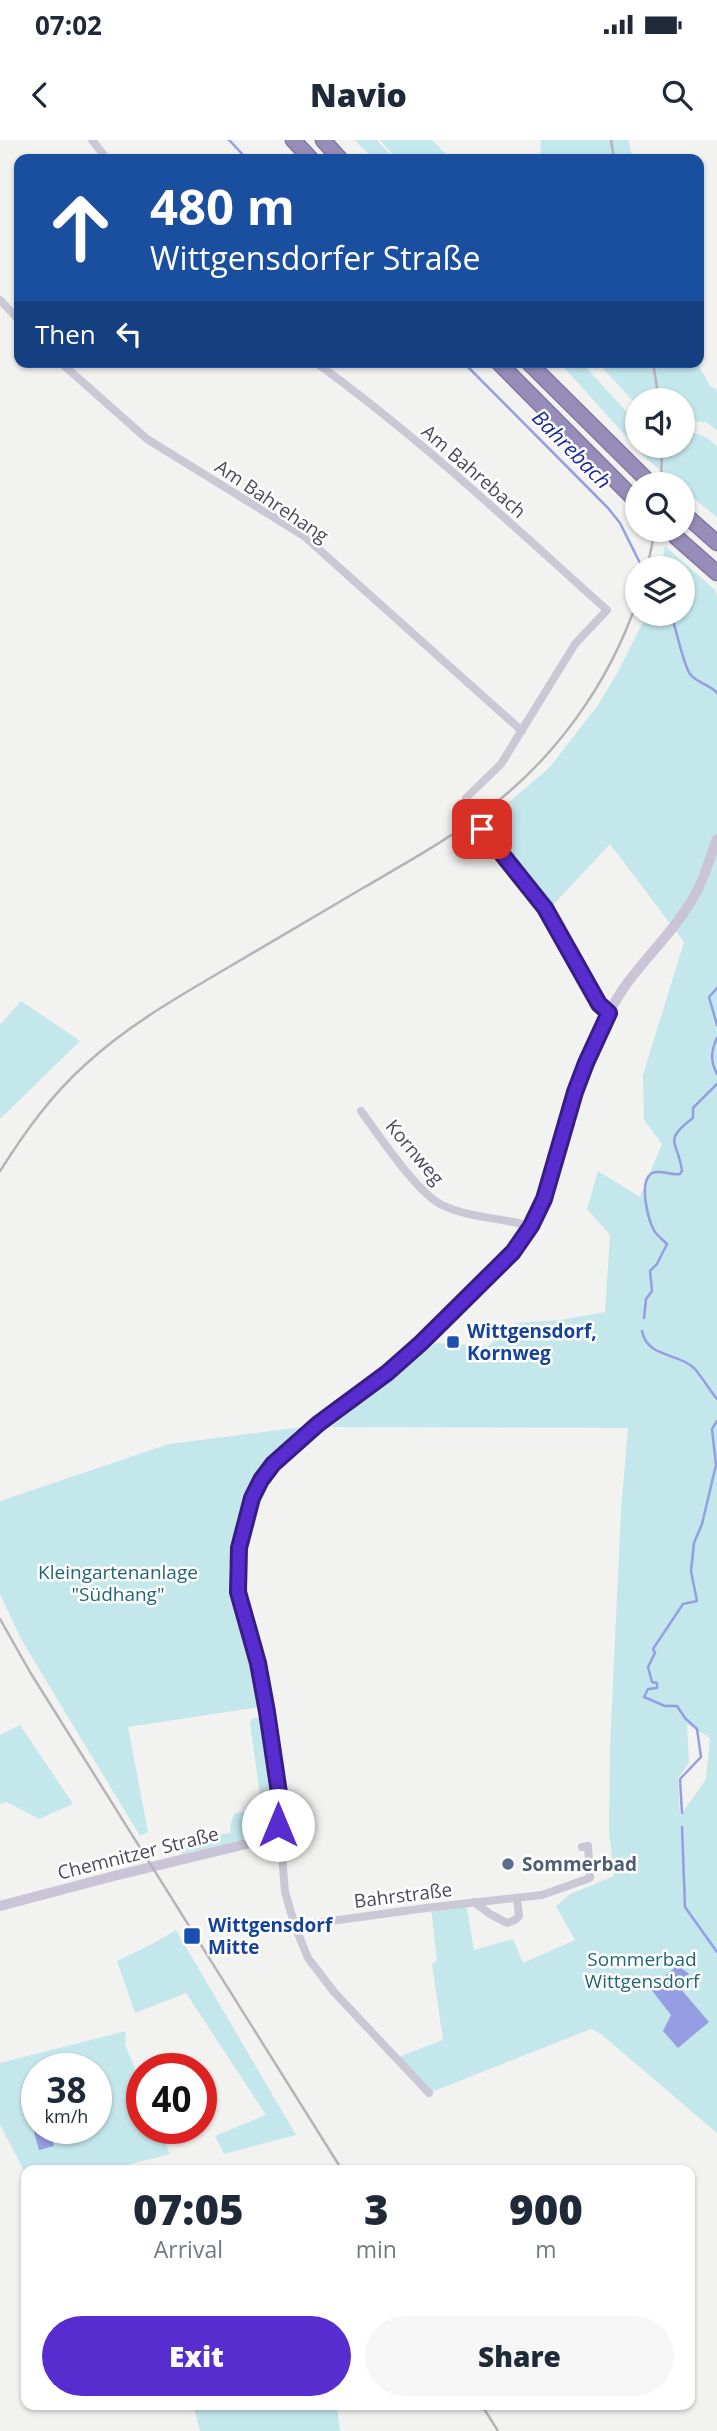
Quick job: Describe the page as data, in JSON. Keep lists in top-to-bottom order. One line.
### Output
{"streets":{"street":["Am Bahrebach","Am Bahrehang","Kornweg","Chemnitzer Straße","Bahrstraße"]},"crossings":[["Am Bahrebach","Am Bahrehang"]],"water":["Bahrebach"],"parks":["Kleingartenanlage \"Südhang\"","Sommerbad Wittgensdorf"],"places":{"transit":["Wittgensdorf, Kornweg","Wittgensdorf Mitte"],"other":["Sommerbad"]},"page":{"status":"07:02","header":"Navio","turn":["480 m","Wittgensdorfer Straße"],"then":"Then","speed":"38 km/h","limit":"40","eta":["07:05","Arrival","3","min","900","m"],"buttons":["Exit","Share"]}}
